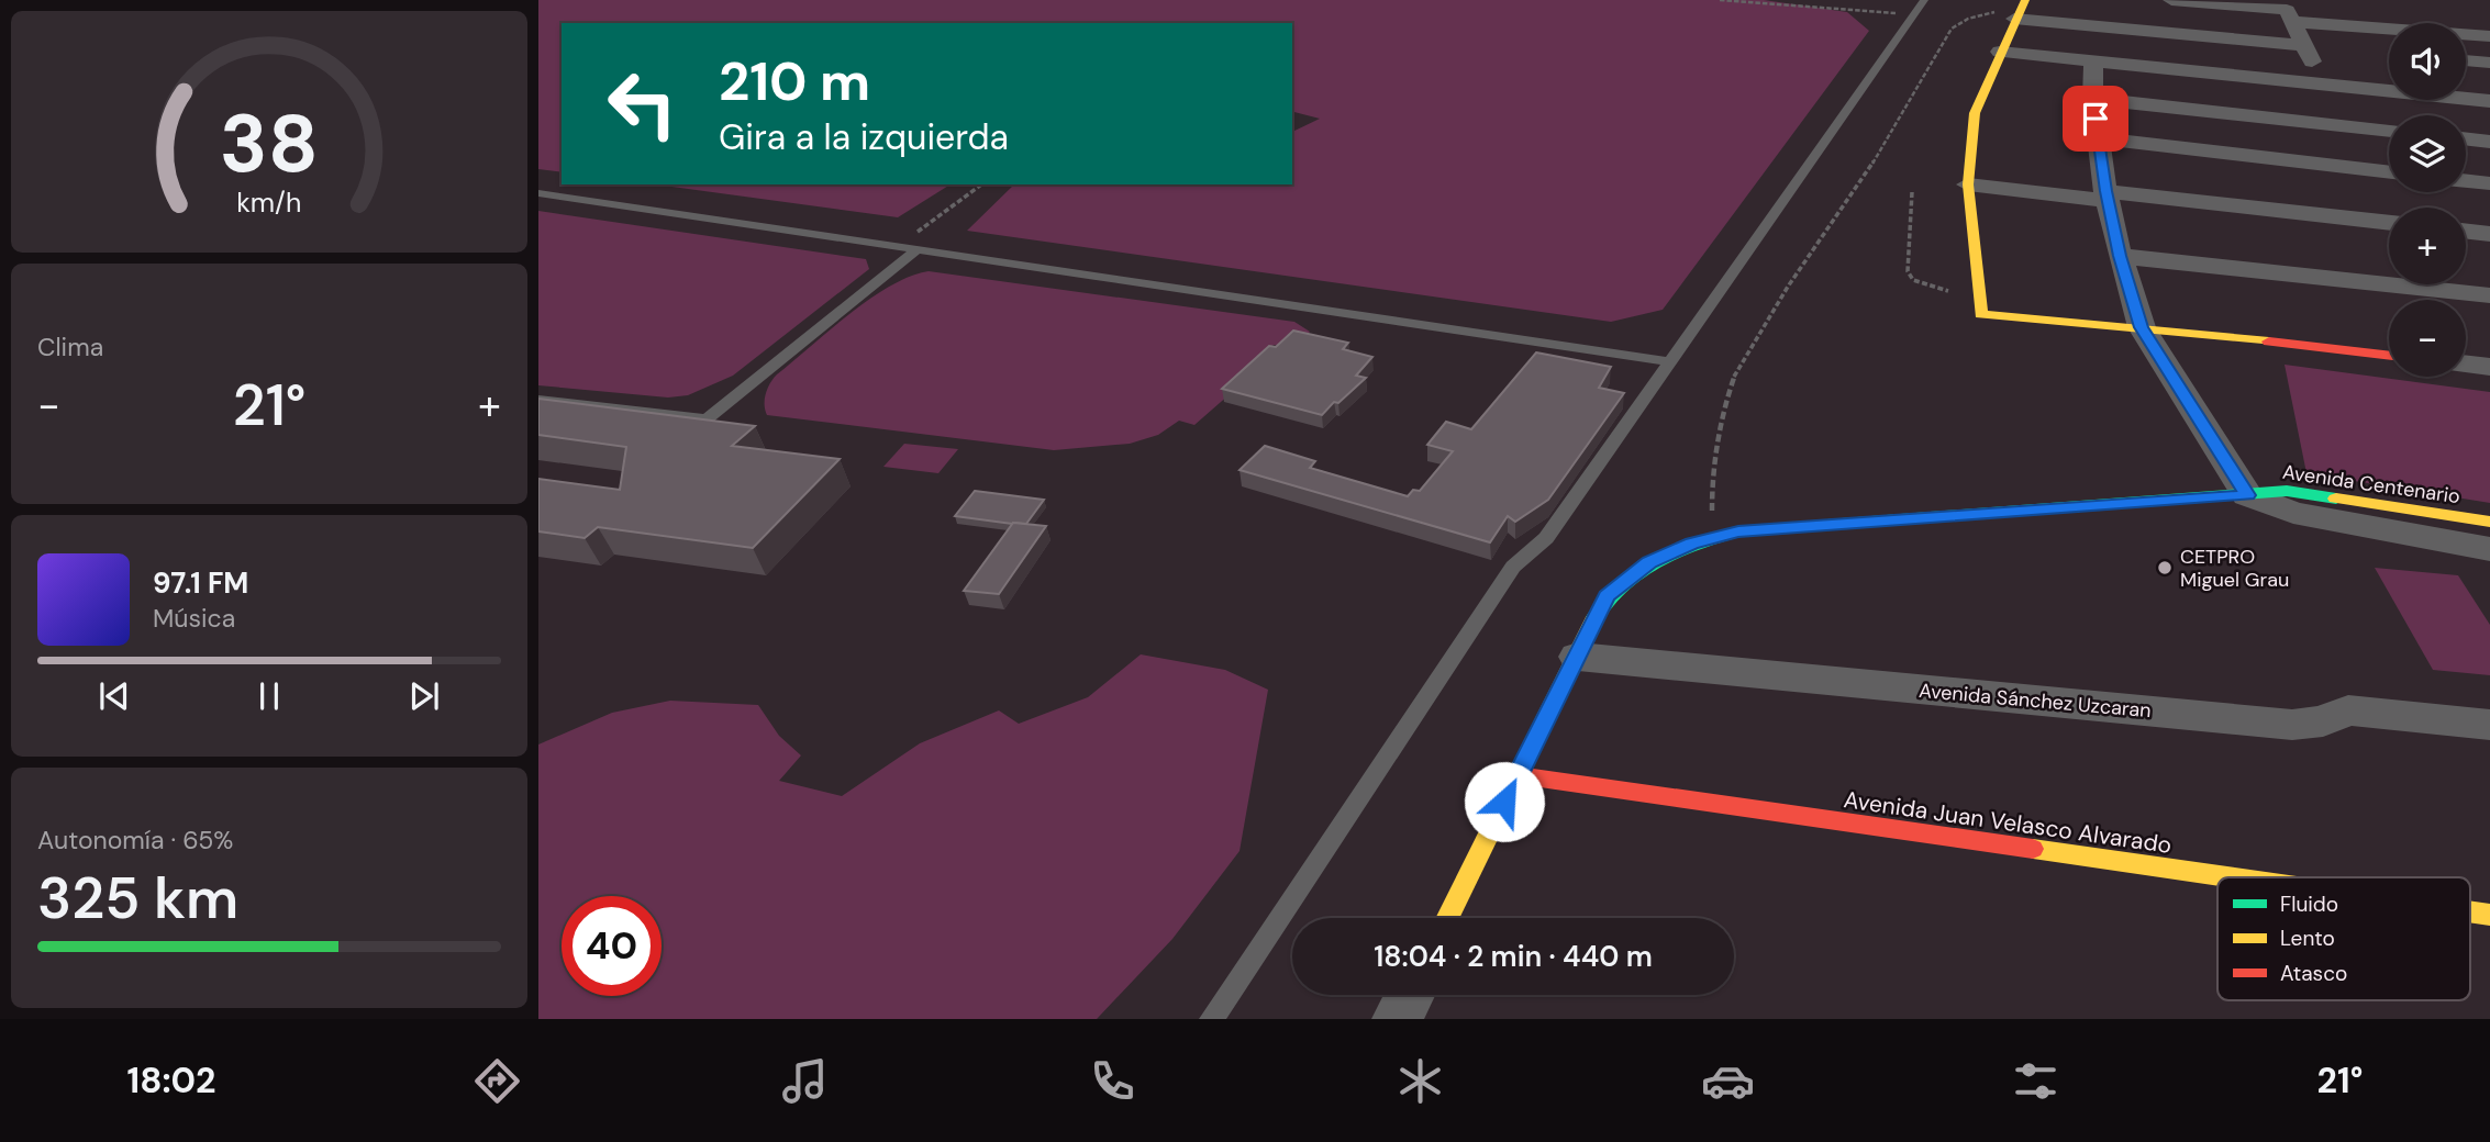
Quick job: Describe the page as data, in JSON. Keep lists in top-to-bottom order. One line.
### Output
{"streets":{"street":["Avenida Centenario","Avenida Sánchez Uzcaran","Avenida Juan Velasco Alvarado"]},"crossings":[["Avenida Centenario","Avenida Sánchez Uzcaran"],["Avenida Centenario","Avenida Juan Velasco Alvarado"]],"places":["CETPRO Miguel Grau"],"legend":["Fluido","Lento","Atasco"],"page":{"map_buttons":["+","−"],"turn":["210 m","Gira a la izquierda"],"tile":["Clima",["Autonomía · 65%","325 km"]],"heat":["−","21°","+"],"song":["97.1 FM","Música"],"limit":"40","trip":"18:04 · 2 min · 440 m","tabs":["18:02","21°"],"gauge":["38","km/h"]}}
